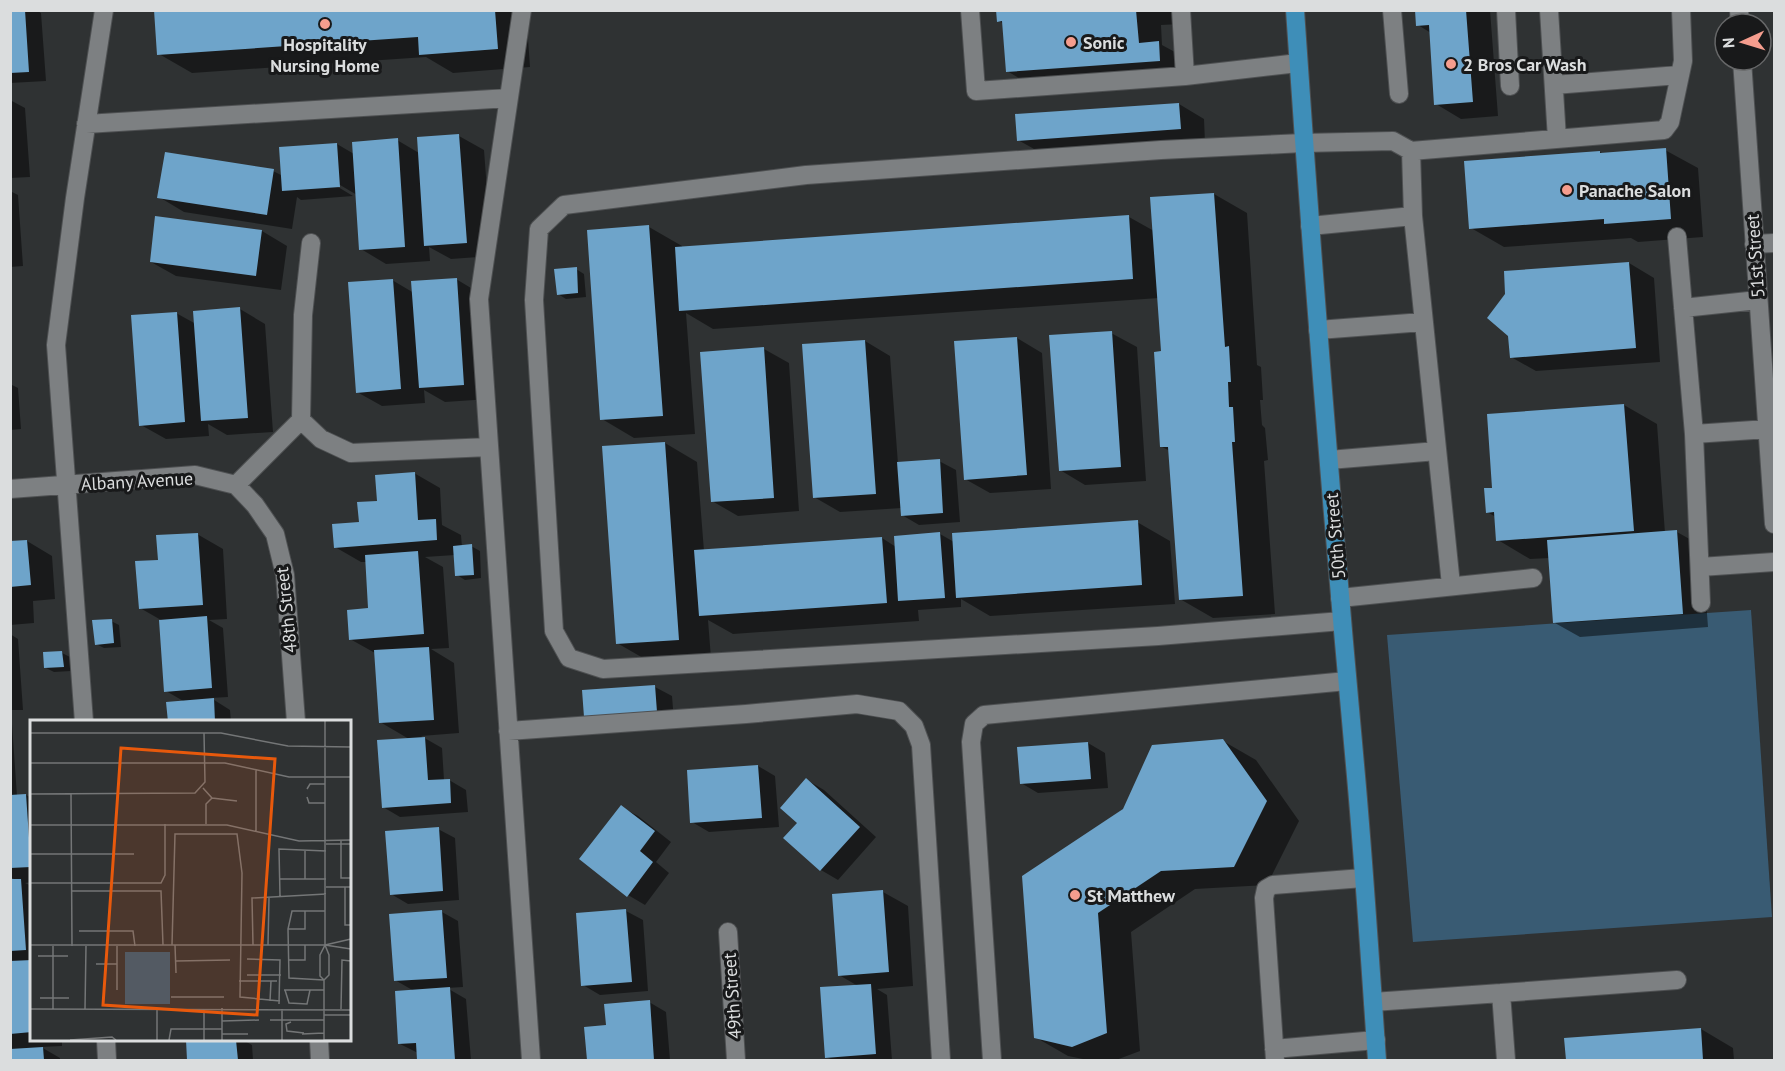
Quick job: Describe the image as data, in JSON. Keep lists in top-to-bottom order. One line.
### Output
{"streets":{"main road":["50th Street"],"street":["51st Street","Albany Avenue","48th Street","49th Street"]},"crossings":[["Albany Avenue","48th Street"]],"places":["Hospitality Nursing Home","Sonic","2 Bros Car Wash","Panache Salon","St Matthew"],"north":"left"}
